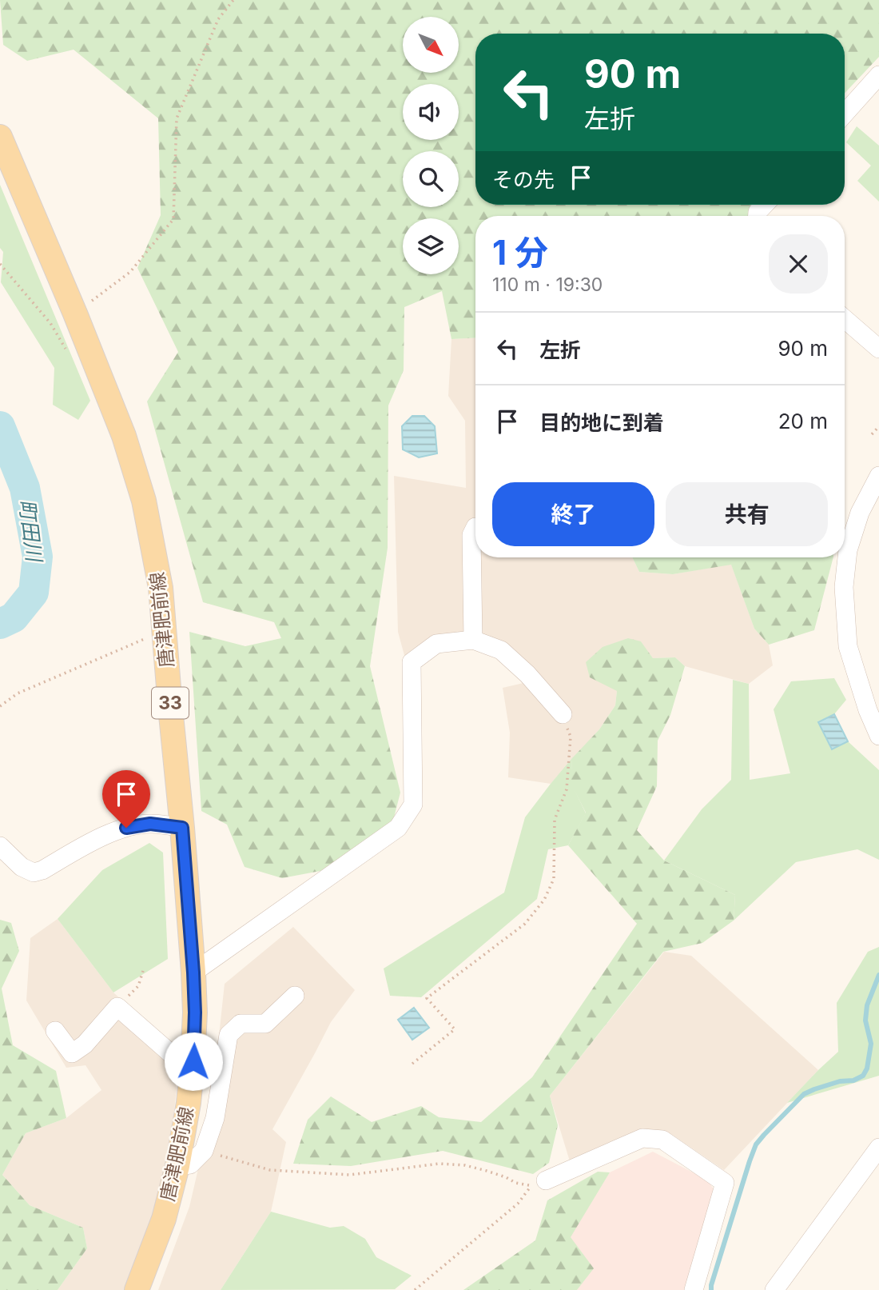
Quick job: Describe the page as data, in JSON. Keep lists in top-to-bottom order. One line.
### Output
{"streets":{"main road":["唐津肥前線","33"]},"water":["町田川"],"north":"bottom right","page":{"turn":["90 m","左折"],"then":"その先","heading":["1 分","110 m · 19:30"],"list":[{"name":"左折","value":"90 m"},{"name":"目的地に到着","value":"20 m"}],"buttons":["終了","共有"]}}
